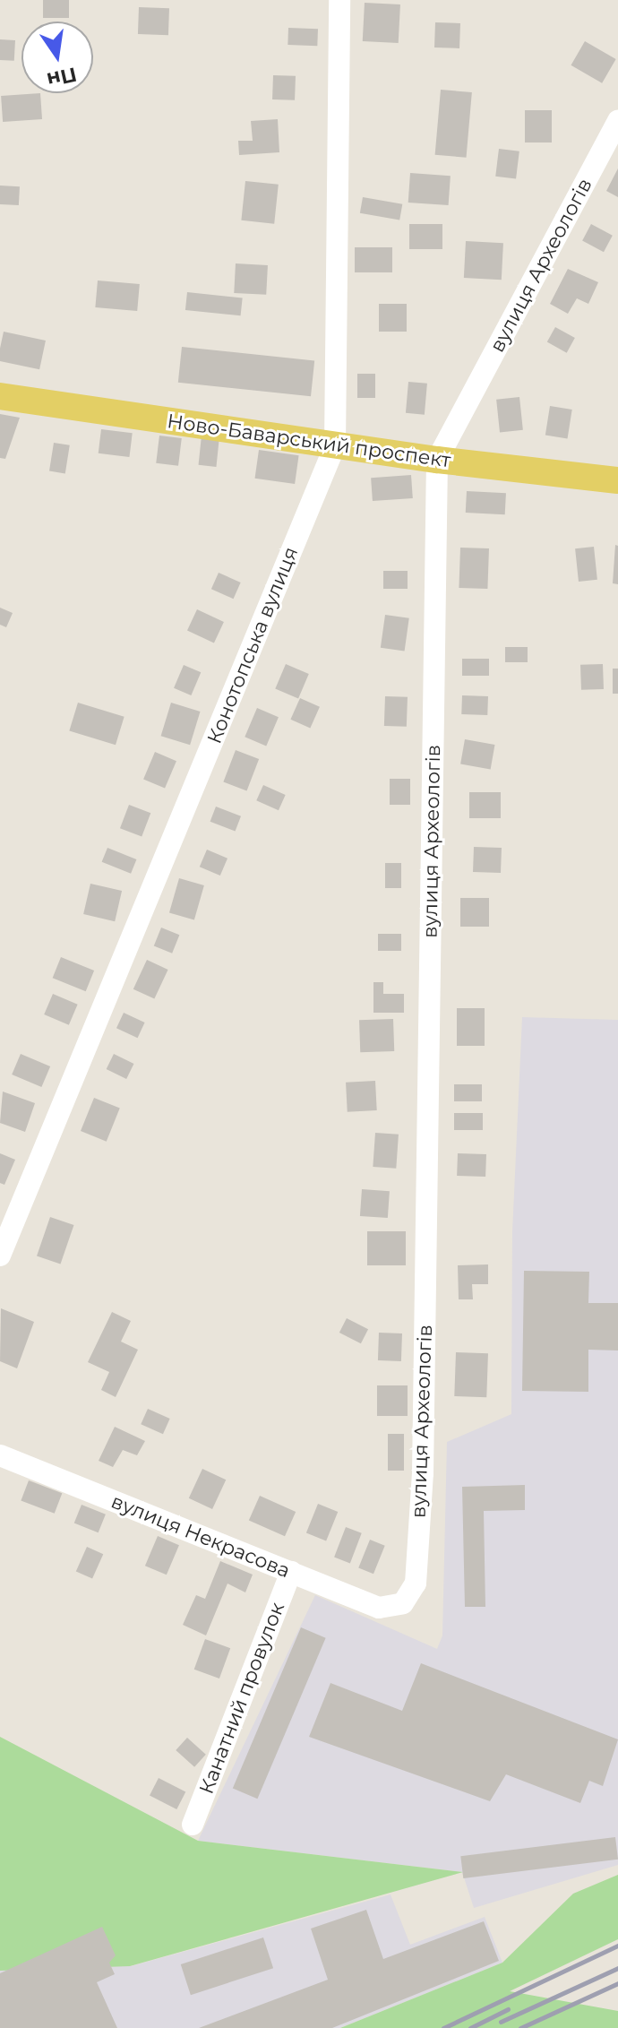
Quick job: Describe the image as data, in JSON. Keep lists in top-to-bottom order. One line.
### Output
{"streets":{"main road":["Ново-Баварський проспект"],"street":["вулиця Археологів","Конотопська вулиця","вулиця Некрасова","Канатний провулок"]},"crossings":[["вулиця Археологів","Ново-Баварський проспект"],["вулиця Археологів","вулиця Некрасова"],["Ново-Баварський проспект","Конотопська вулиця"],["вулиця Некрасова","Канатний провулок"]],"north":"bottom"}
